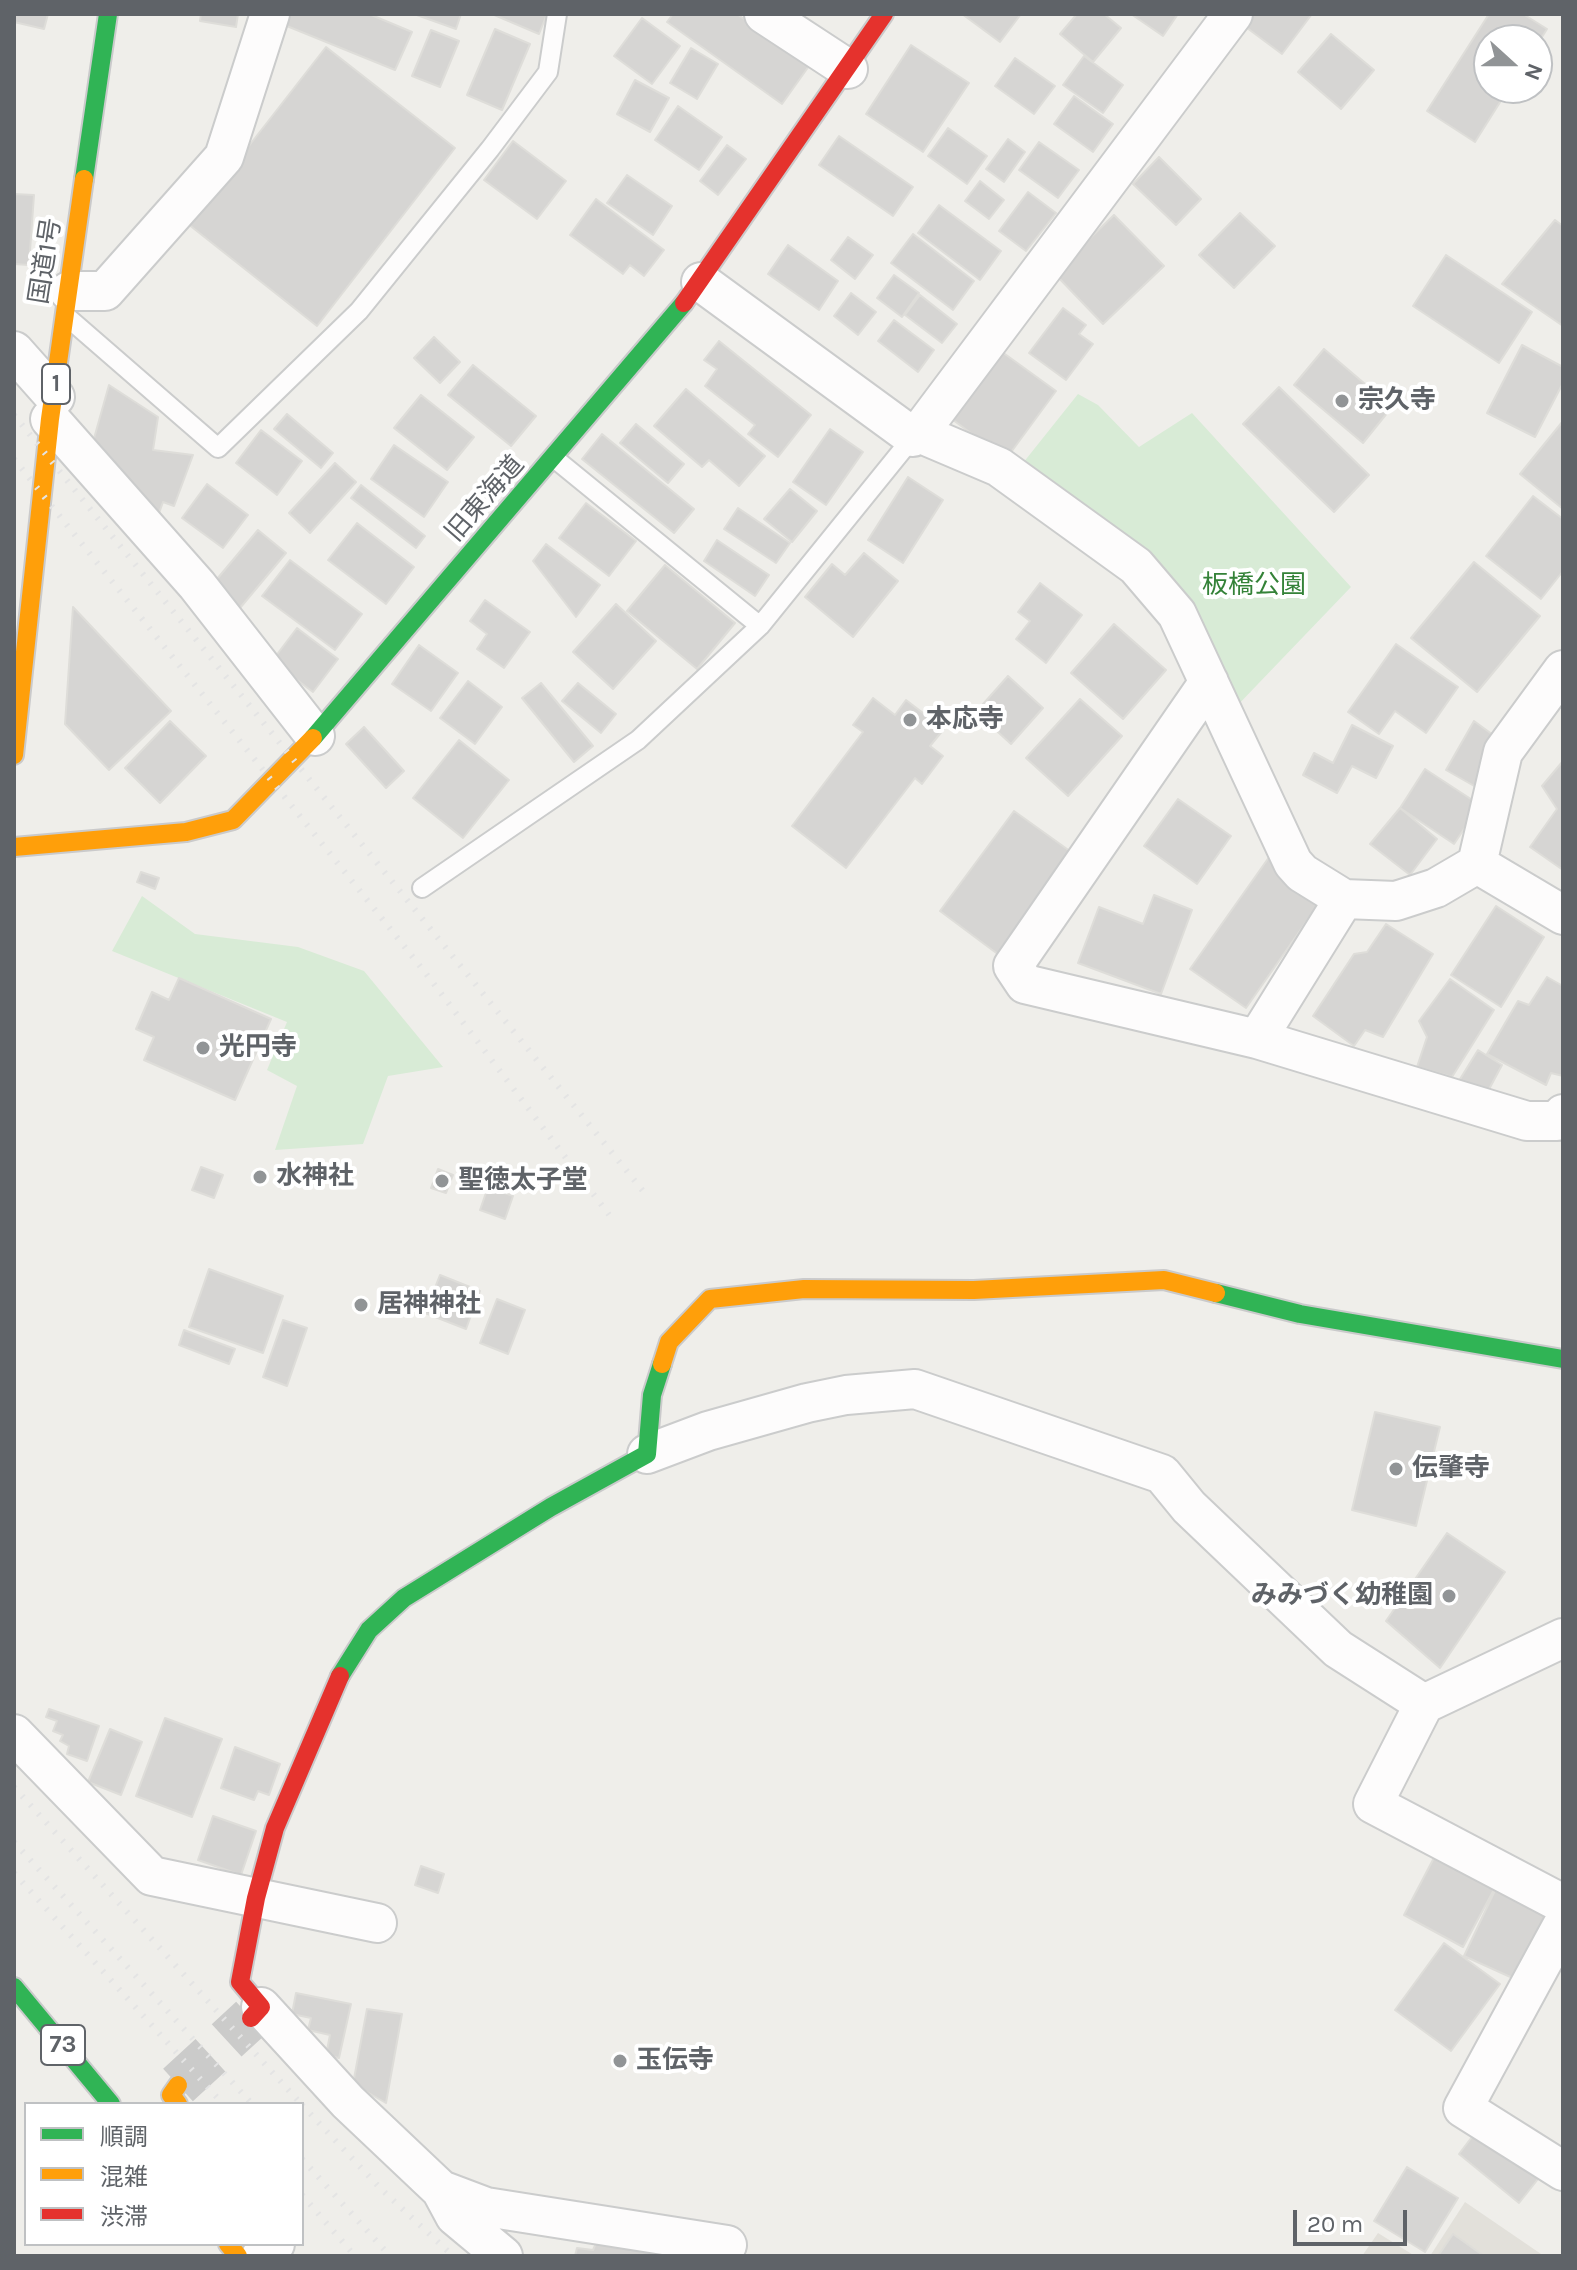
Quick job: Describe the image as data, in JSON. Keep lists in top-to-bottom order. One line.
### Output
{"streets":{"main road":["国道1号","1","旧東海道","73"]},"parks":["板橋公園"],"places":["宗久寺","本応寺","光円寺","水神社","聖徳太子堂","居神神社","伝肇寺","みみづく幼稚園","玉伝寺"],"legend":["順調","混雑","渋滞"],"scale_bar":"20 m","north":"right"}
